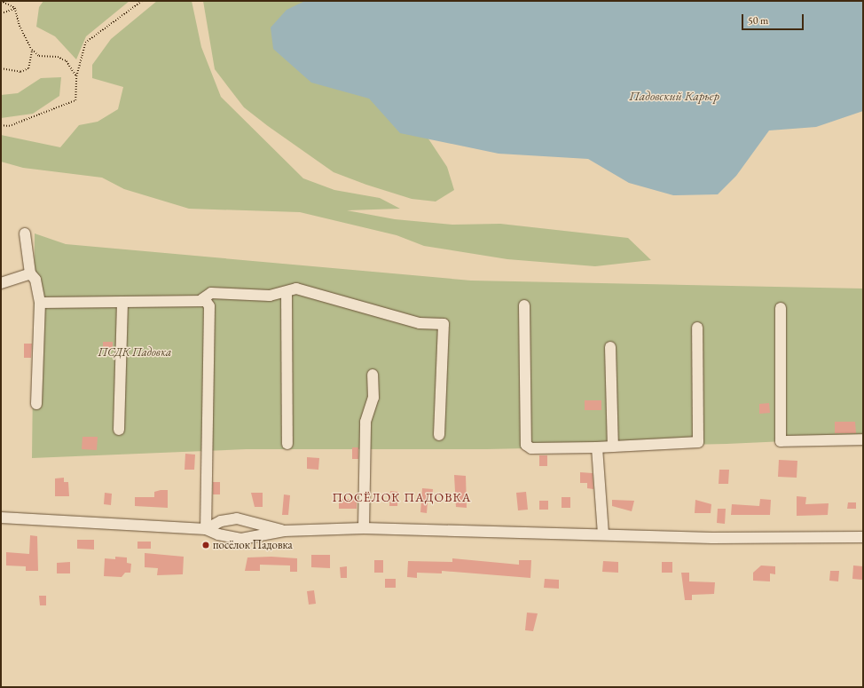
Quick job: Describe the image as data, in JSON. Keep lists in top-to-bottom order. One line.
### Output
{"districts":["ПОСЁЛОК ПАДОВКА"],"water":["Падовский Карьер"],"parks":["ПСДК Падовка"],"places":["посёлок Падовка"],"scale_bar":"50 m"}
